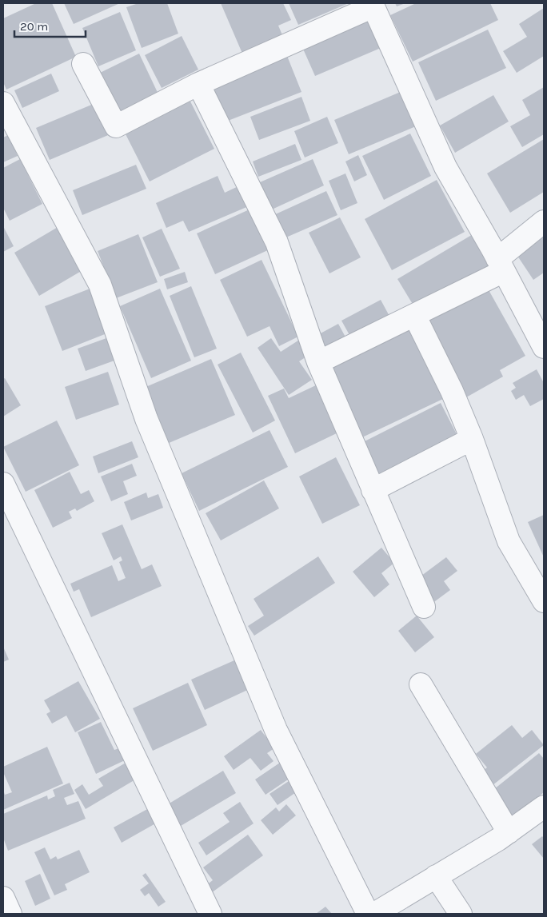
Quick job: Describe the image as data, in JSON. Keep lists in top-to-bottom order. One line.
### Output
{"scale_bar":"20 m"}
